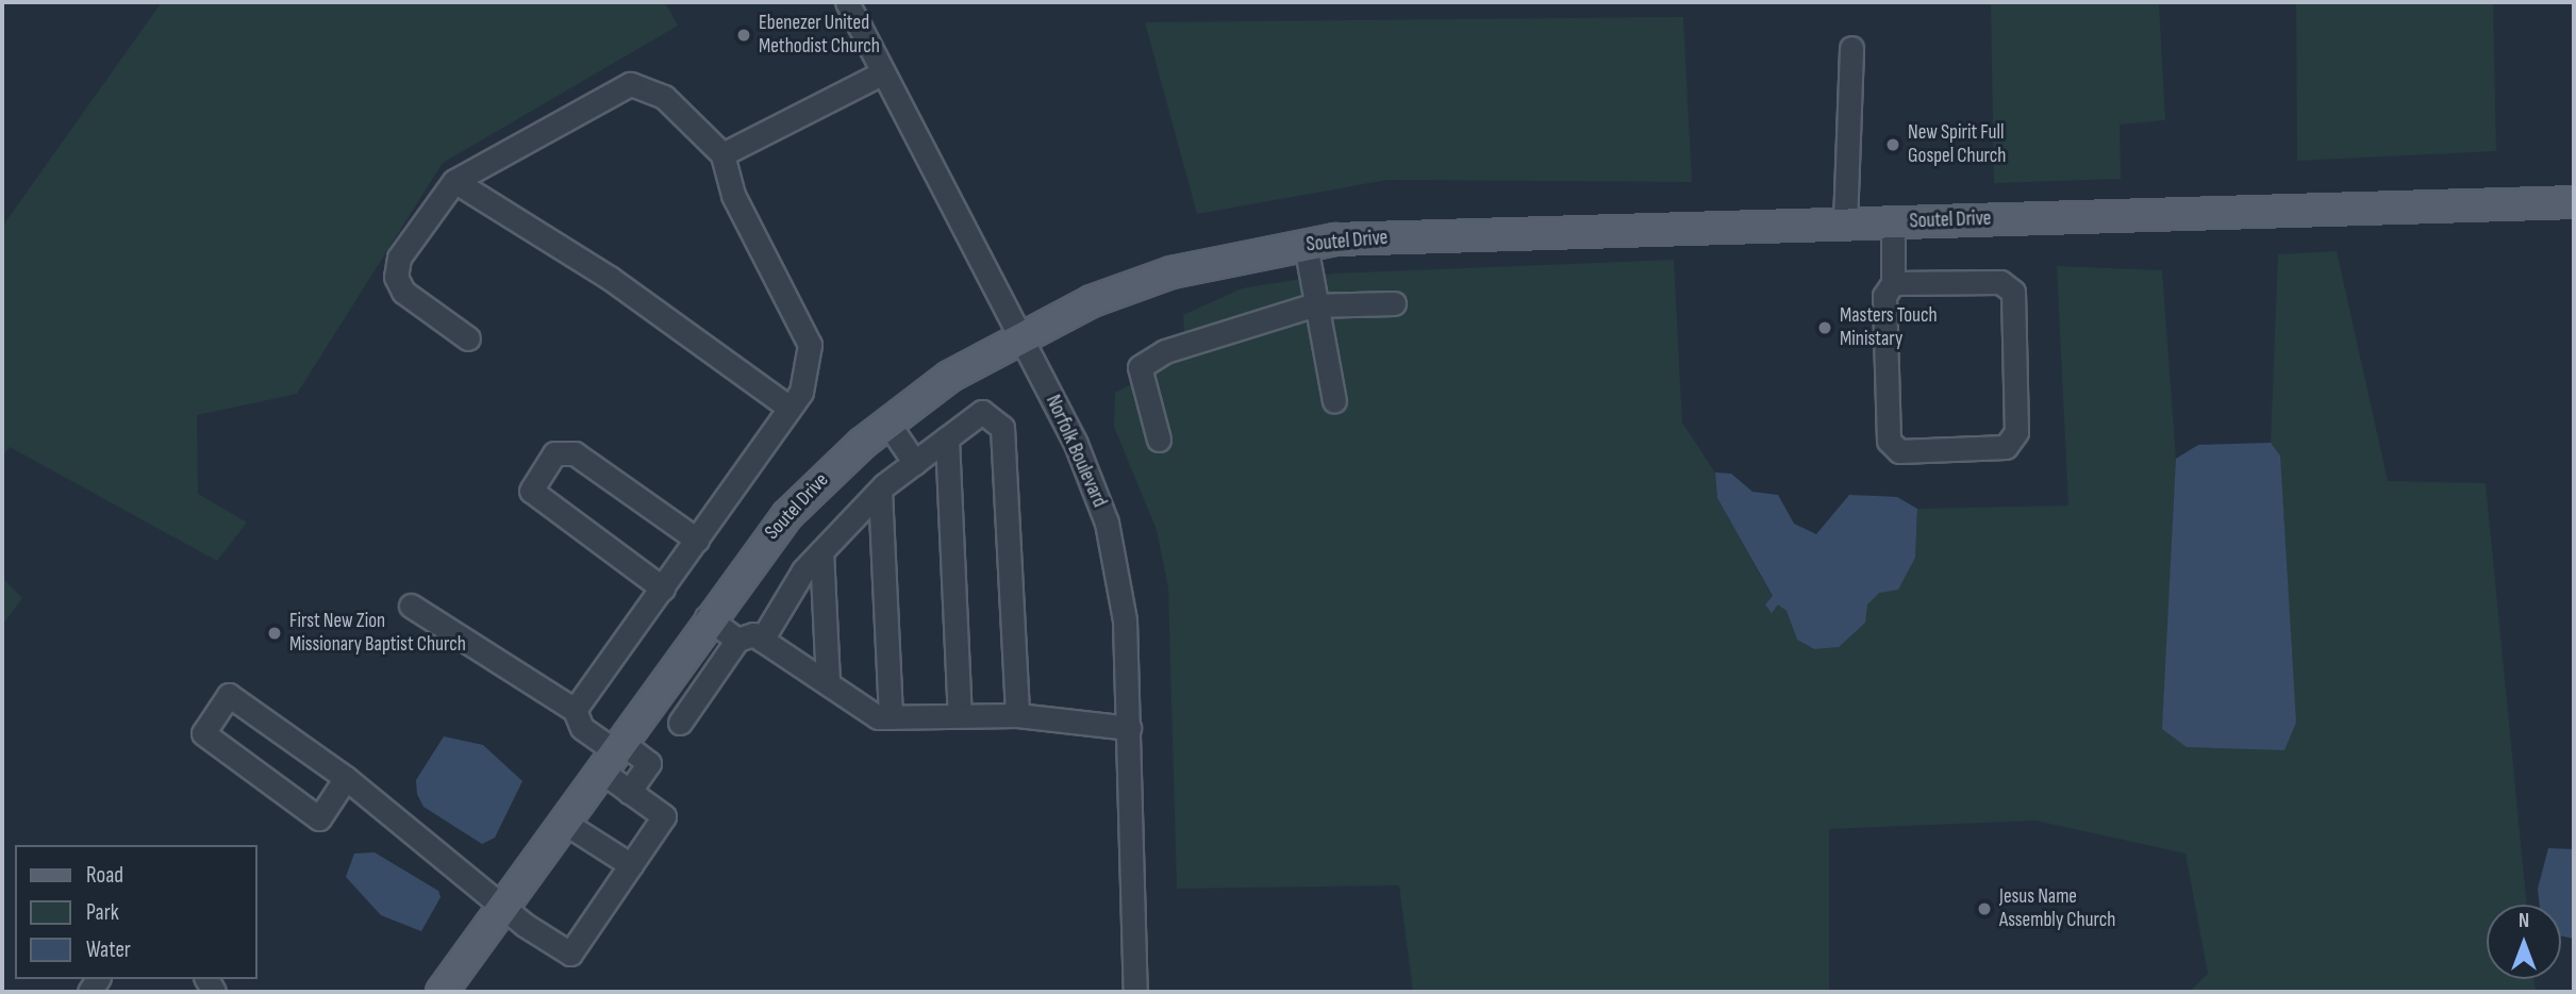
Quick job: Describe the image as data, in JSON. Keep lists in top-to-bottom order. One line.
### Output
{"streets":{"main road":["Soutel Drive"],"street":["Norfolk Boulevard"]},"crossings":[["Soutel Drive","Norfolk Boulevard"]],"places":["Ebenezer United Methodist Church","New Spirit Full Gospel Church","Masters Touch Ministary","First New Zion Missionary Baptist Church","Jesus Name Assembly Church"],"legend":["Road","Park","Water"],"north":"top"}
